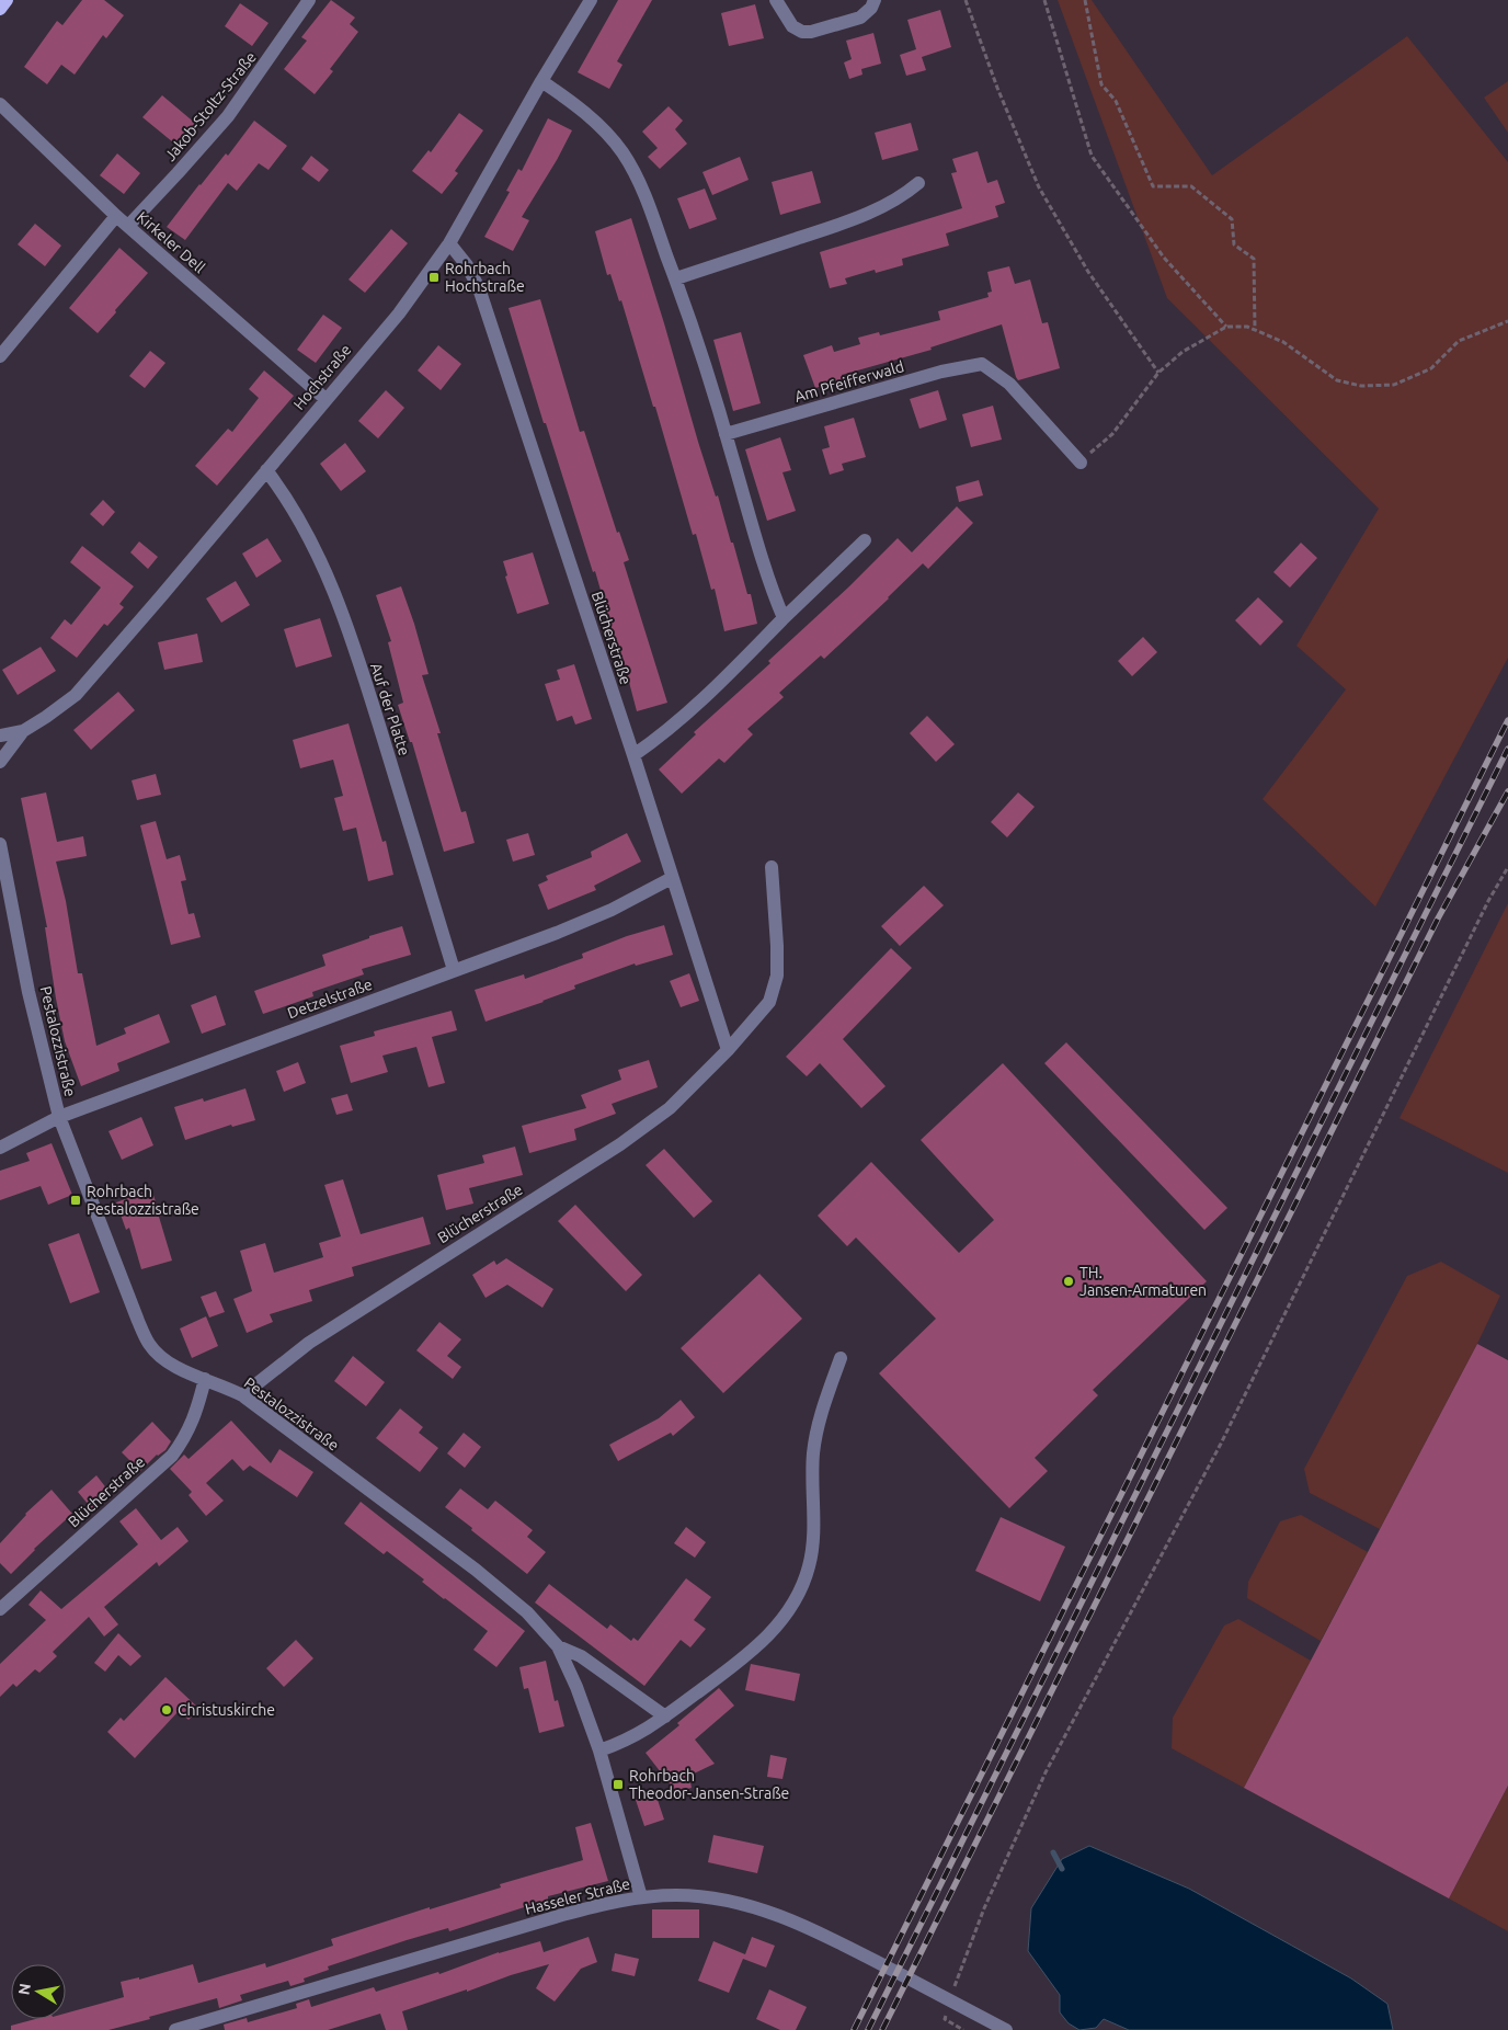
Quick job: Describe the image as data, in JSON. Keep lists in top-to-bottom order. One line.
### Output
{"streets":{"street":["Jakob-Stoltz-Straße","Kirkeler Dell","Hochstraße","Am Pfeifferwald","Blücherstraße","Auf der Platte","Detzelstraße","Pestalozzistraße","Hasseler Straße"]},"crossings":[["Jakob-Stoltz-Straße","Kirkeler Dell"],["Kirkeler Dell","Hochstraße"],["Hochstraße","Blücherstraße"],["Hochstraße","Auf der Platte"],["Blücherstraße","Detzelstraße"],["Blücherstraße","Pestalozzistraße"],["Auf der Platte","Detzelstraße"],["Detzelstraße","Pestalozzistraße"],["Pestalozzistraße","Hasseler Straße"]],"places":{"transit":["Rohrbach Hochstraße","Rohrbach Pestalozzistraße","Rohrbach Theodor-Jansen-Straße"],"other":["TH. Jansen-Armaturen","Christuskirche"]},"north":"left"}
